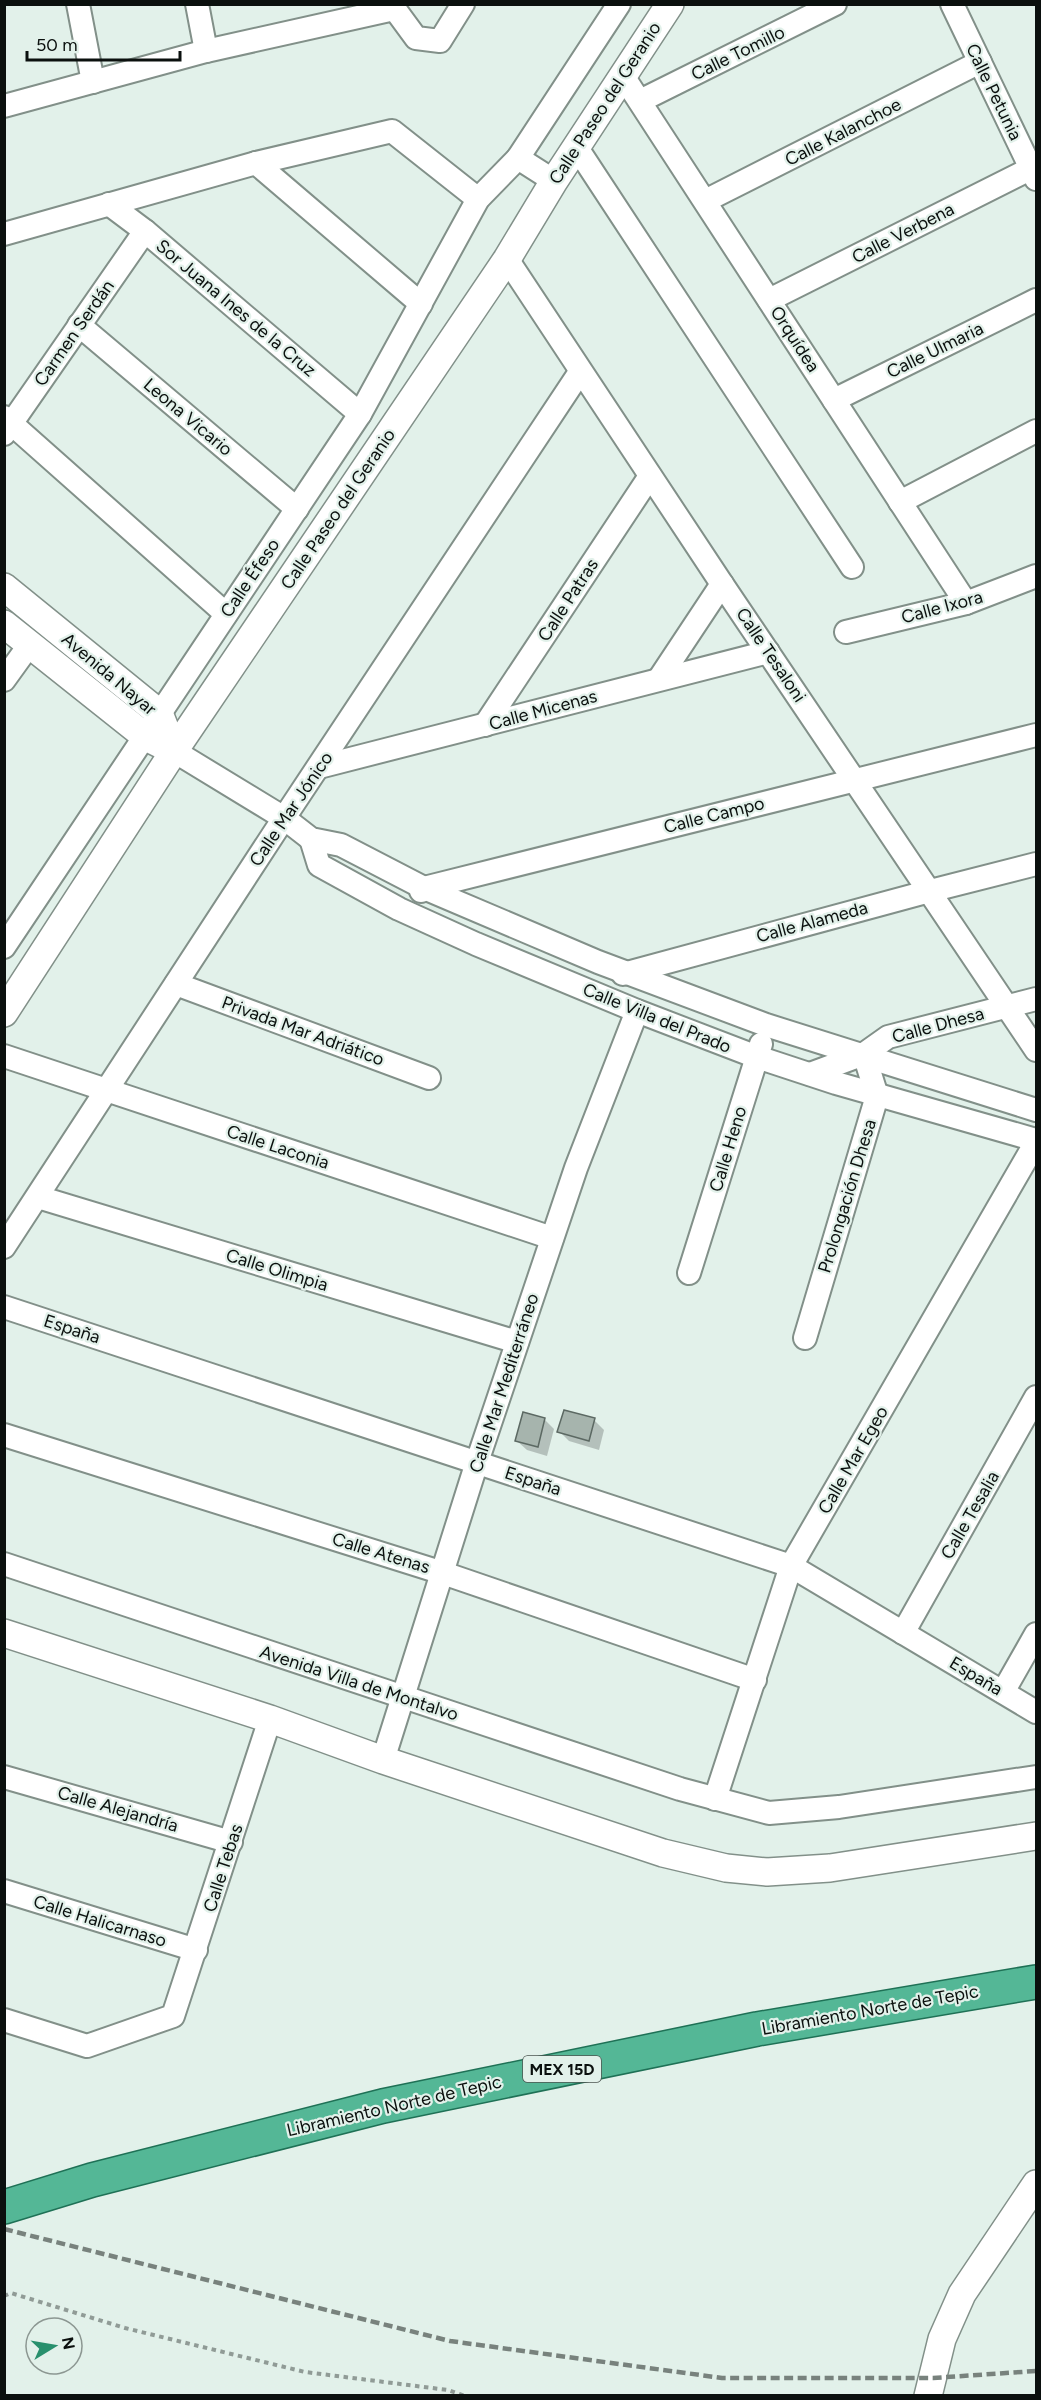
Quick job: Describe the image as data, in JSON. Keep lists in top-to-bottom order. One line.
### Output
{"streets":{"highway":["Libramiento Norte de Tepic","MEX 15D"],"street":["Calle Tomillo","Calle Petunia","Calle Paseo del Geranio","Calle Kalanchoe","Calle Verbena","Sor Juana Ines de la Cruz","Carmen Serdán","Orquídea","Calle Ulmaria","Leona Vicario","Calle Éfeso","Calle Patras","Calle Ixora","Calle Tesaloni","Avenida Nayar","Calle Micenas","Calle Mar Jónico","Calle Campo","Calle Alameda","Calle Villa del Prado","Calle Dhesa","Privada Mar Adriático","Calle Laconia","Calle Heno","Prolongación Dhesa","Calle Olimpia","España","Calle Mar Mediterráneo","Calle Mar Egeo","Calle Tesalia","Calle Atenas","Avenida Villa de Montalvo","Calle Alejandría","Calle Tebas","Calle Halicarnaso"]},"crossings":[["Calle Tomillo","Orquídea"],["Calle Petunia","Calle Kalanchoe"],["Calle Petunia","Calle Verbena"],["Calle Paseo del Geranio","Orquídea"],["Calle Paseo del Geranio","Calle Tesaloni"],["Calle Paseo del Geranio","Avenida Nayar"],["Calle Paseo del Geranio","Calle Villa del Prado"],["Calle Kalanchoe","Orquídea"],["Calle Verbena","Orquídea"],["Sor Juana Ines de la Cruz","Carmen Serdán"],["Sor Juana Ines de la Cruz","Calle Éfeso"],["Carmen Serdán","Leona Vicario"],["Orquídea","Calle Ulmaria"],["Orquídea","Calle Ixora"],["Leona Vicario","Calle Éfeso"],["Calle Éfeso","Avenida Nayar"],["Calle Patras","Calle Tesaloni"],["Calle Patras","Calle Micenas"],["Calle Tesaloni","Calle Micenas"],["Calle Tesaloni","Calle Mar Jónico"],["Calle Tesaloni","Calle Campo"],["Calle Tesaloni","Calle Alameda"],["Calle Tesaloni","Calle Dhesa"],["Avenida Nayar","Calle Villa del Prado"],["Calle Micenas","Calle Mar Jónico"],["Calle Mar Jónico","Calle Villa del Prado"],["Calle Mar Jónico","Privada Mar Adriático"],["Calle Mar Jónico","Calle Laconia"],["Calle Mar Jónico","Calle Olimpia"],["Calle Campo","Calle Villa del Prado"],["Calle Alameda","Calle Villa del Prado"],["Calle Villa del Prado","Calle Dhesa"],["Calle Villa del Prado","Calle Heno"],["Calle Villa del Prado","Prolongación Dhesa"],["Calle Villa del Prado","Calle Mar Mediterráneo"],["Calle Villa del Prado","Calle Mar Egeo"],["Calle Dhesa","Prolongación Dhesa"],["Calle Laconia","Calle Mar Mediterráneo"],["Calle Olimpia","Calle Mar Mediterráneo"],["España","Calle Mar Mediterráneo"],["España","Calle Mar Egeo"],["España","Calle Tesalia"],["Calle Mar Mediterráneo","Calle Atenas"],["Calle Mar Mediterráneo","Avenida Villa de Montalvo"],["Calle Mar Egeo","Calle Atenas"],["Calle Mar Egeo","Avenida Villa de Montalvo"],["Calle Alejandría","Calle Tebas"],["Calle Tebas","Calle Halicarnaso"]],"scale_bar":"50 m","north":"right"}
